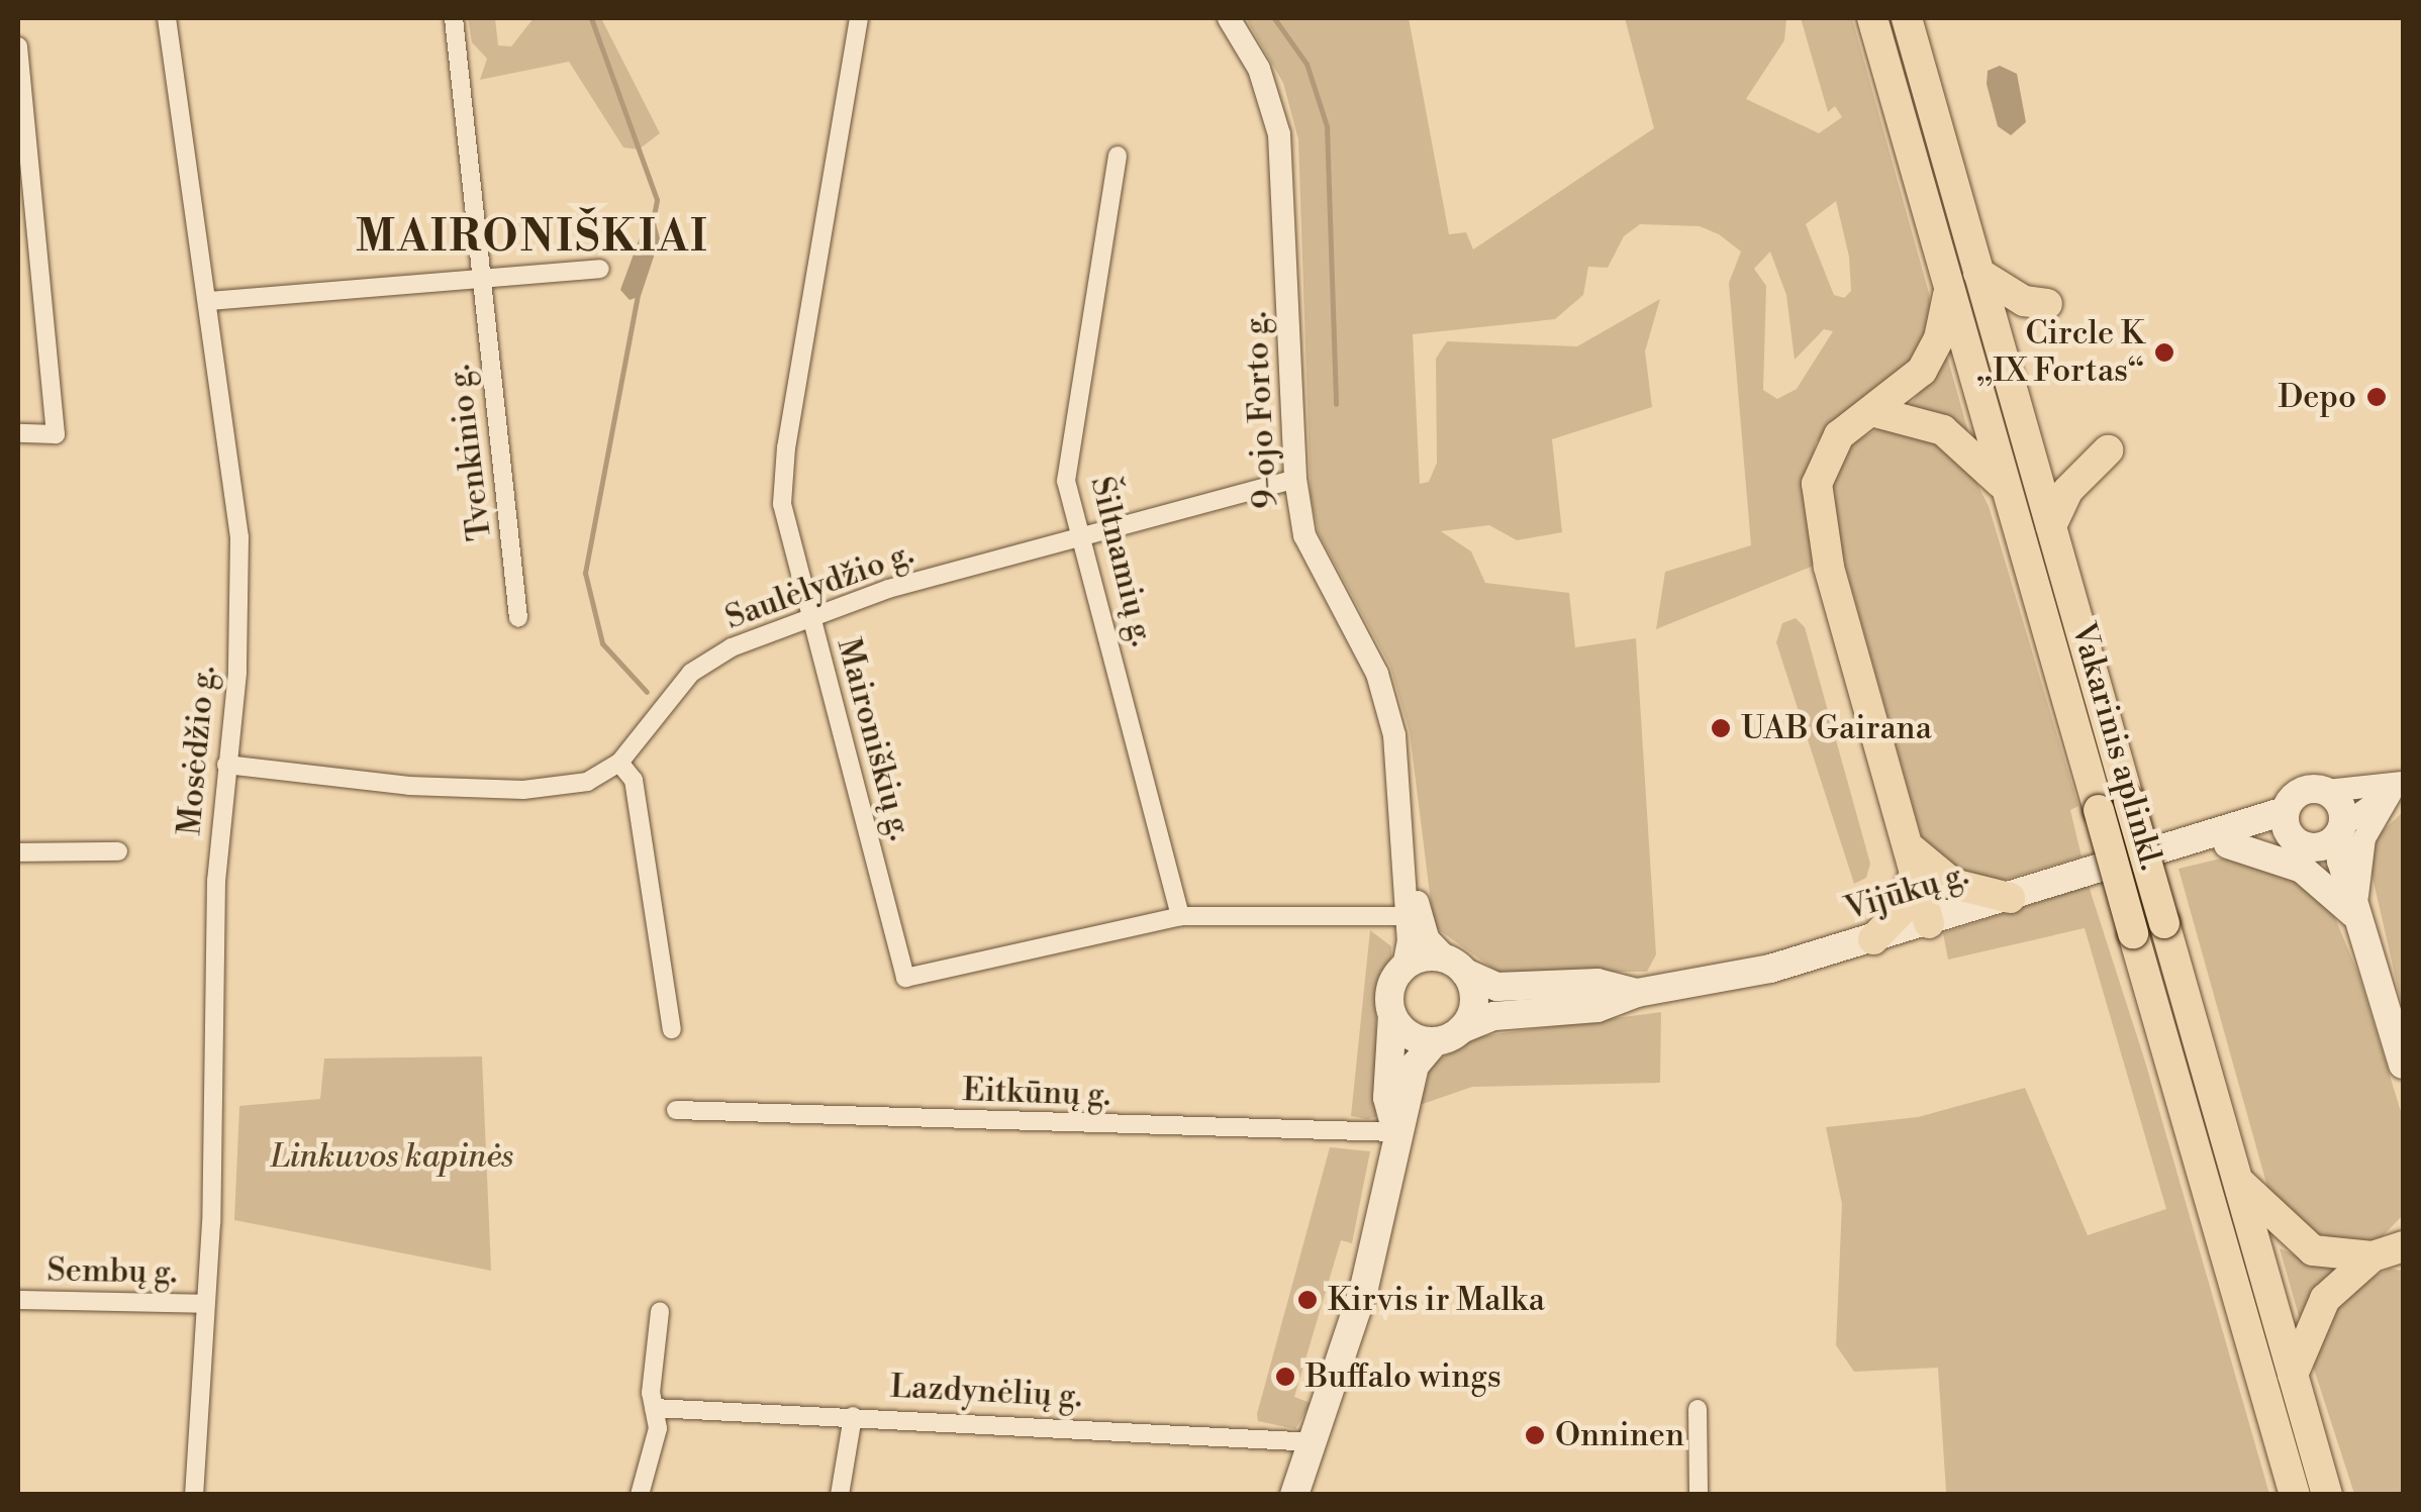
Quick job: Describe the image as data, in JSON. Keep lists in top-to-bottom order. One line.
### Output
{"streets":{"highway":["Vakarinis aplinkl."],"main road":["Vijūkų g."],"street":["9-ojo Forto g.","Tvenkinio g.","Šiltnamių g.","Saulėlydžio g.","Maironiškių g.","Mosėdžio g.","Eitkūnų g.","Sembų g.","Lazdynėlių g."]},"crossings":[["9-ojo Forto g.","Saulėlydžio g."],["9-ojo Forto g.","Maironiškių g."],["9-ojo Forto g.","Vijūkų g."],["Šiltnamių g.","Saulėlydžio g."],["Šiltnamių g.","Maironiškių g."],["Saulėlydžio g.","Maironiškių g."],["Saulėlydžio g.","Mosėdžio g."],["Mosėdžio g.","Sembų g."]],"districts":["MAIRONIŠKIAI"],"parks":["Linkuvos kapinės"],"places":["Circle K „IX Fortas“","Depo","UAB Gairana","Kirvis ir Malka","Buffalo wings","Onninen"]}
